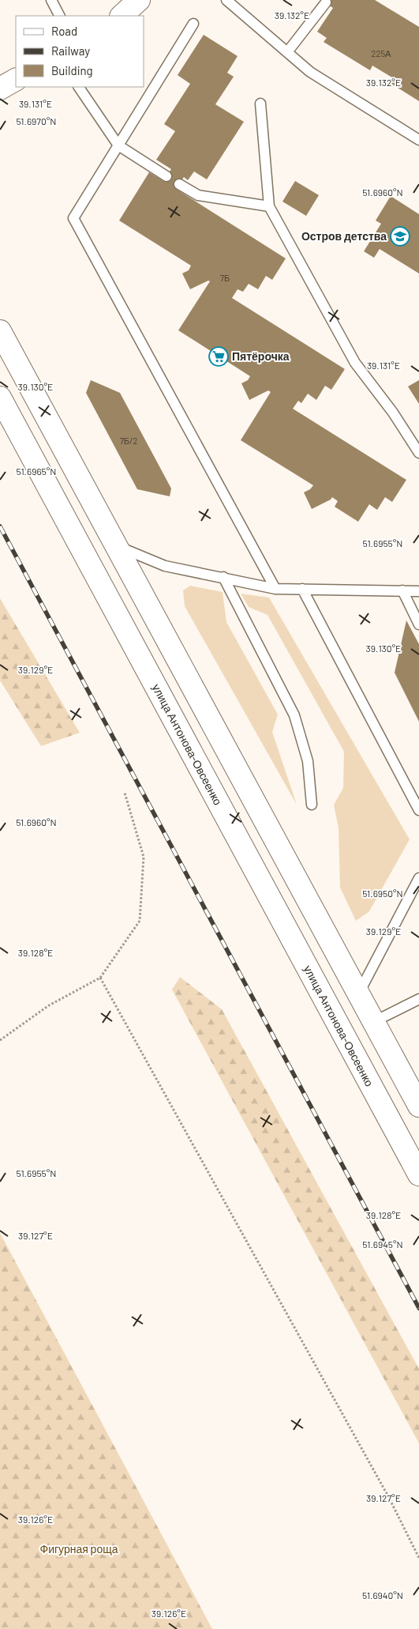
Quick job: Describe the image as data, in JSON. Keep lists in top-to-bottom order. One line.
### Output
{"streets":{"main road":["улица Антонова-Овсеенко"]},"parks":["Фигурная роща"],"places":{"school or university":["Остров детства"],"supermarket":["Пятёрочка"]},"house_numbers":["225А","7Б","7Б/2"],"legend":["Road","Railway","Building"],"coordinates":["39.132°E","39.131°E","51.6970°N","51.6960°N","39.130°E","51.6965°N","51.6955°N","39.129°E","51.6950°N","39.128°E","39.127°E","51.6945°N","39.126°E","51.6940°N"]}
